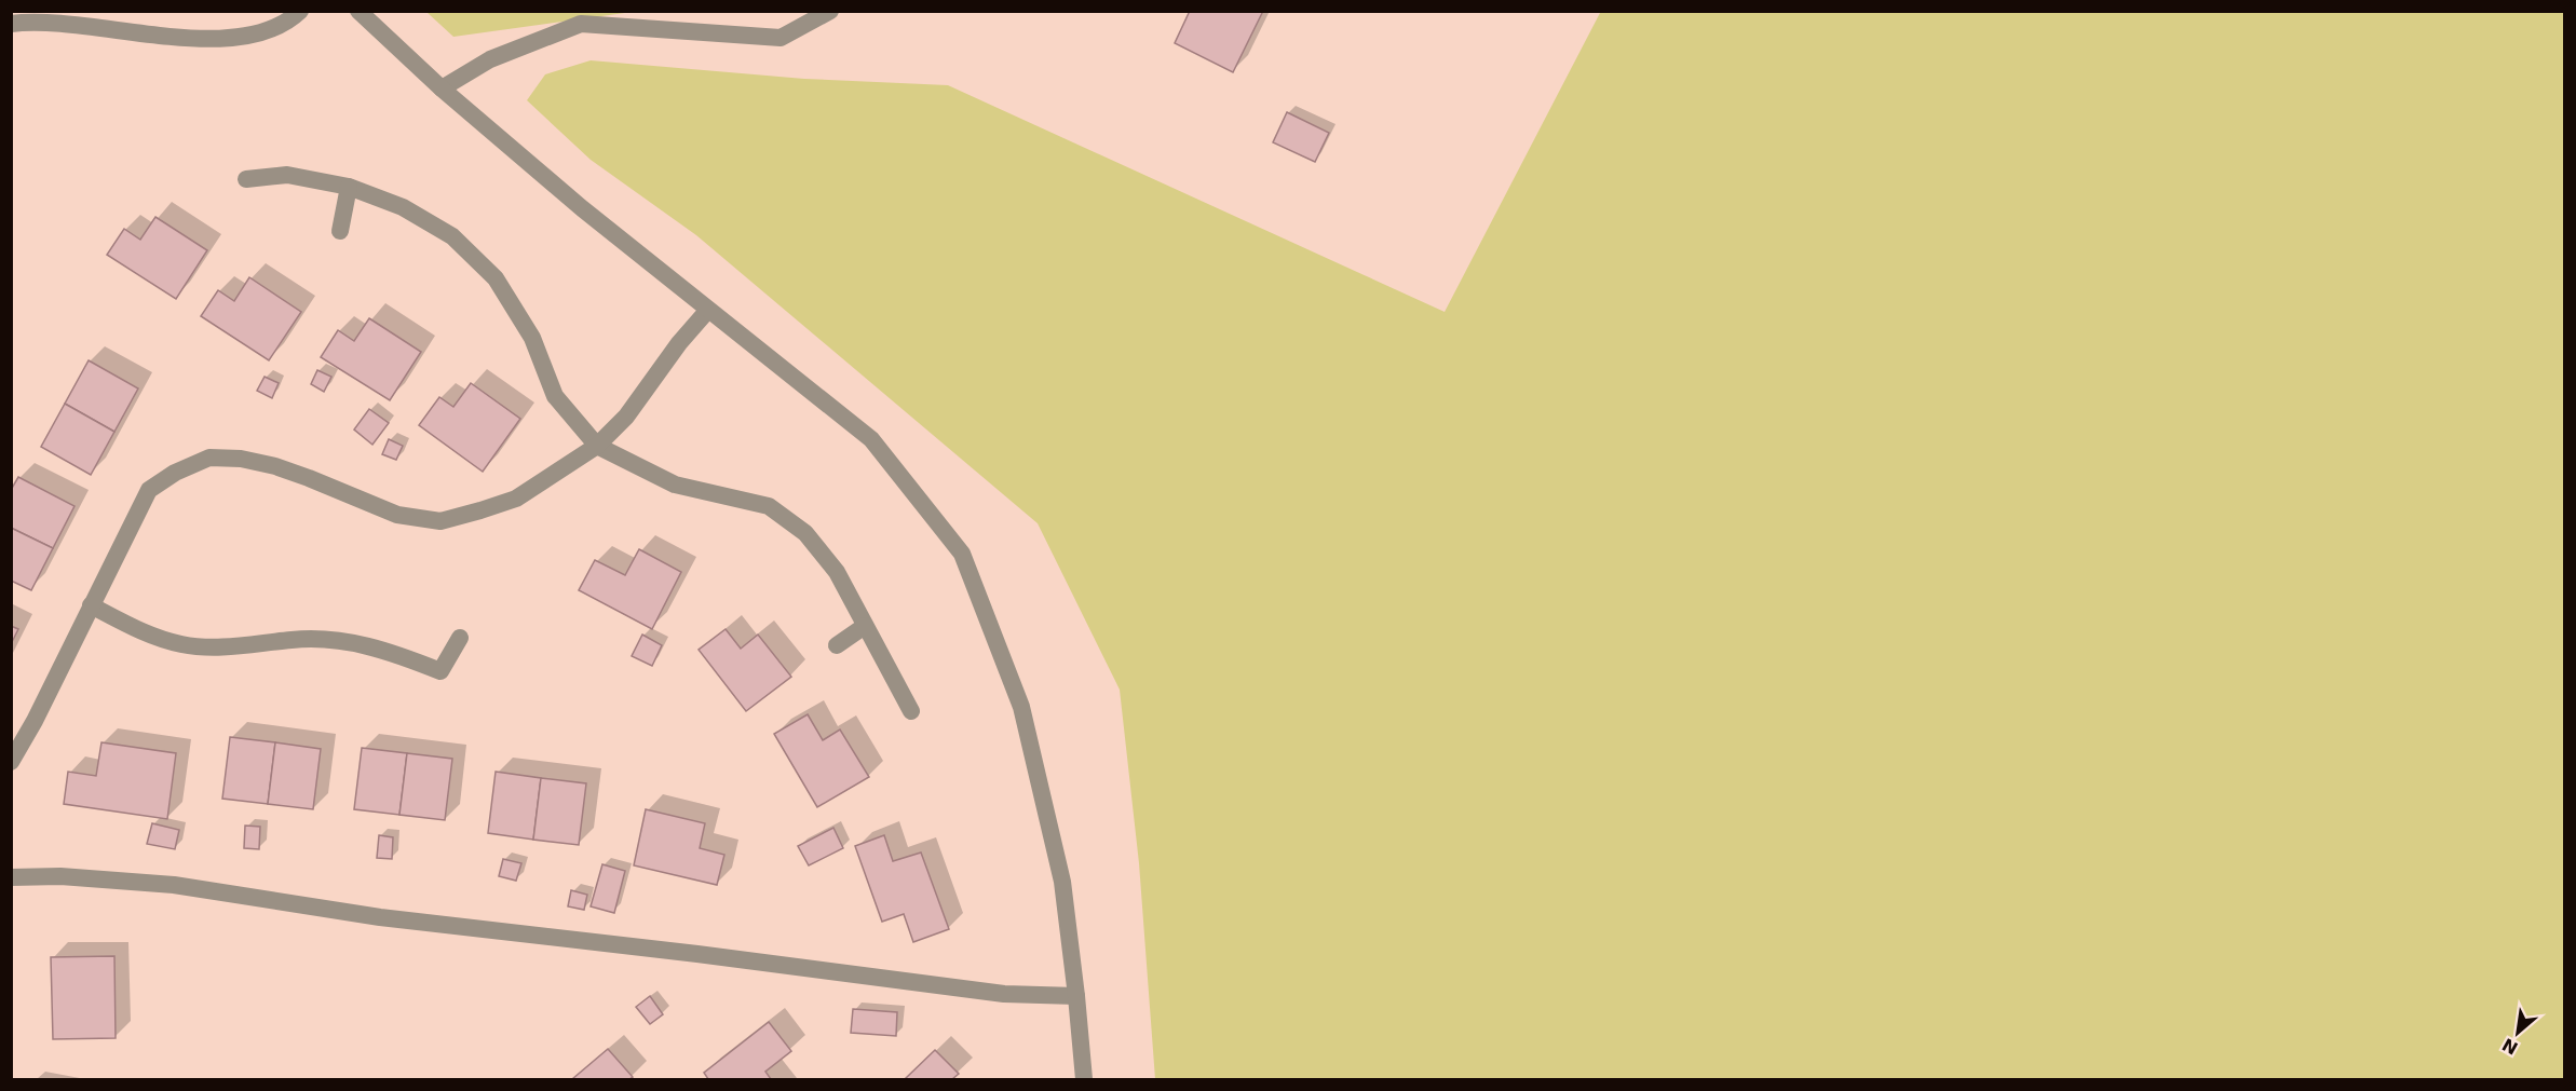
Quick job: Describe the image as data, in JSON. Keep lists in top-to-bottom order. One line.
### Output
{"north":"bottom left"}
